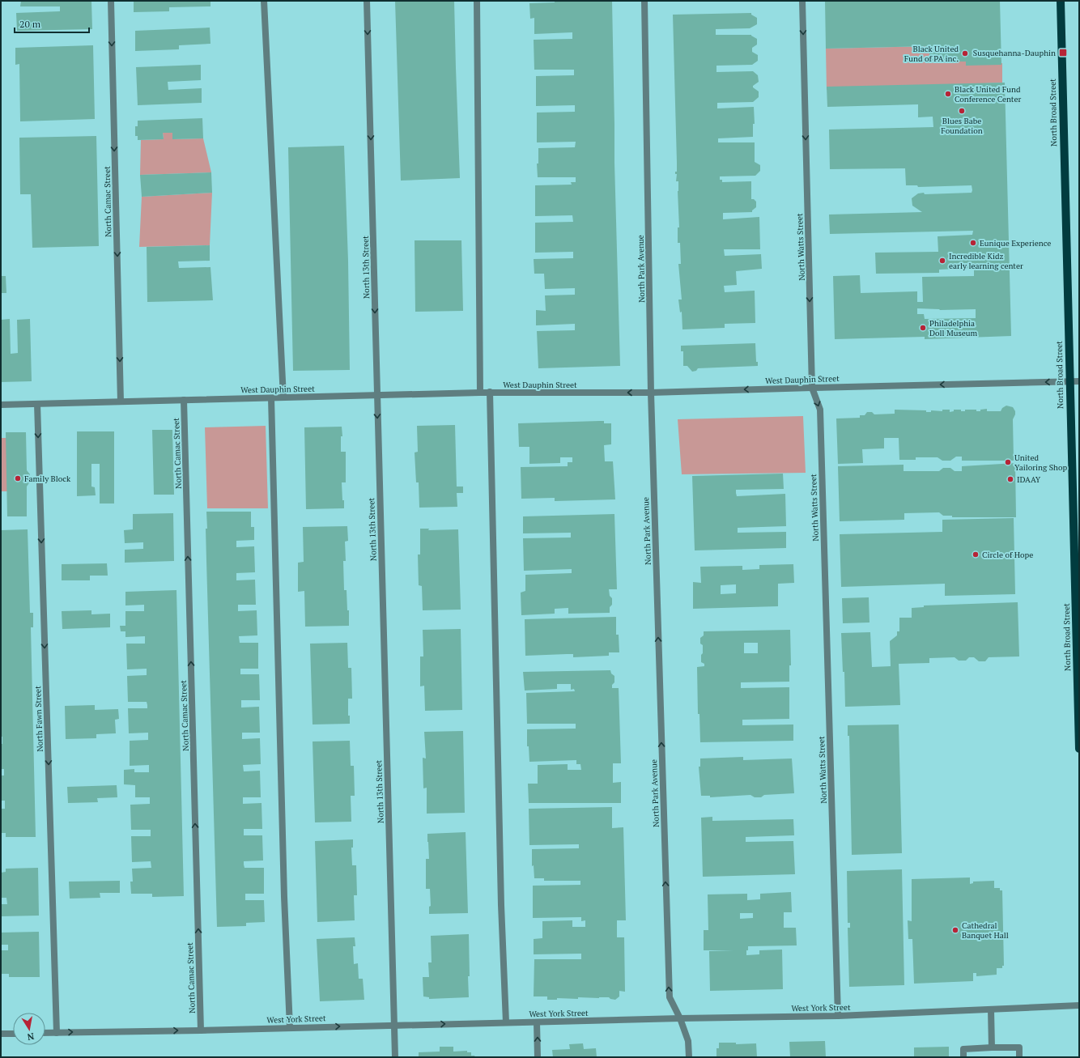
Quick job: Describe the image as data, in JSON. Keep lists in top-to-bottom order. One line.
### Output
{"streets":{"main road":["North Broad Street"],"street":["North Camac Street","North Watts Street","North 13th Street","North Park Avenue","West Dauphin Street","North Fawn Street","West York Street"]},"crossings":[["North Broad Street","West Dauphin Street"],["North Camac Street","West Dauphin Street"],["North Camac Street","West York Street"],["North Watts Street","West Dauphin Street"],["North Watts Street","West York Street"],["North 13th Street","West Dauphin Street"],["North 13th Street","West York Street"],["North Park Avenue","West Dauphin Street"],["North Park Avenue","West York Street"],["West Dauphin Street","North Fawn Street"],["North Fawn Street","West York Street"]],"one_way":["North Watts Street","North 13th Street","North Park Avenue","West Dauphin Street","North Fawn Street"],"places":{"transit":["Susquehanna-Dauphin"],"other":["Black United Fund of PA inc.","Black United Fund Conference Center","Blues Babe Foundation","Eunique Experience","Incredible Kidz early learning center","Philadelphia Doll Museum","United Yailoring Shop","Family Block","IDAAY","Circle of Hope","Cathedral Banquet Hall"]},"scale_bar":"20 m","north":"bottom"}
